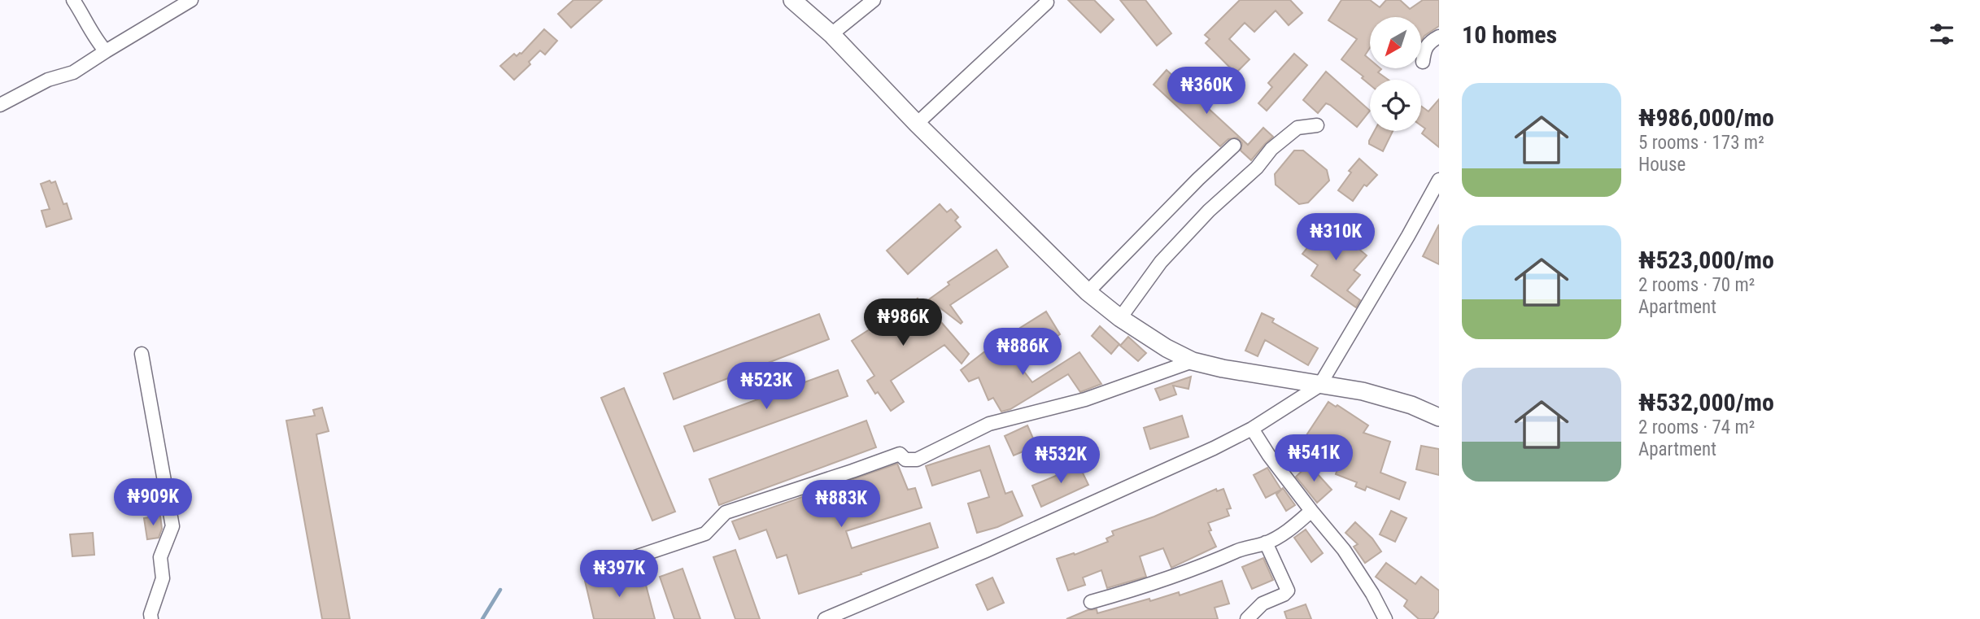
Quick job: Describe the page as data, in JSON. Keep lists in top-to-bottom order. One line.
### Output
{"north":"bottom left","page":{"heading":"10 homes","price":["₦360K","₦310K","₦986K","₦886K","₦523K","₦541K","₦532K","₦909K","₦883K","₦397K"],"list":[{"name":"₦986,000/mo","note":"5 rooms · 173 m² · House"},{"name":"₦523,000/mo","note":"2 rooms · 70 m² · Apartment"},{"name":"₦532,000/mo","note":"2 rooms · 74 m² · Apartment"}]}}
